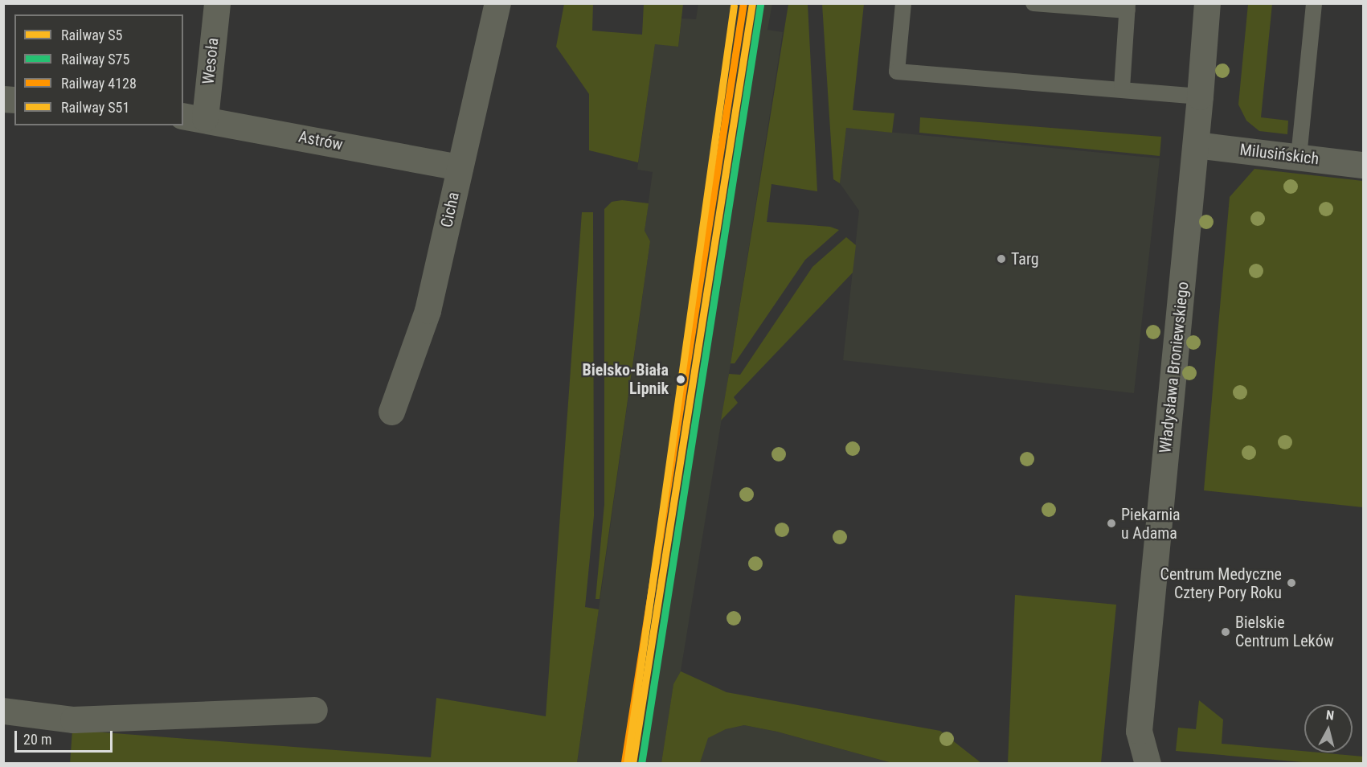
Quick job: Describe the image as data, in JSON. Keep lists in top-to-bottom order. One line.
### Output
{"streets":{"street":["Wesoła","Astrów","Milusińskich","Cicha","Władysława Broniewskiego"]},"crossings":[["Wesoła","Astrów"],["Astrów","Cicha"],["Milusińskich","Władysława Broniewskiego"]],"places":["Targ","Bielsko-Biała Lipnik","Piekarnia u Adama","Centrum Medyczne Cztery Pory Roku","Bielskie Centrum Leków"],"lines":["rail line S5","rail line 4128","rail line S75","rail line S51"],"legend":["Railway S5","Railway S75","Railway 4128","Railway S51"],"scale_bar":"20 m","north":"top"}
